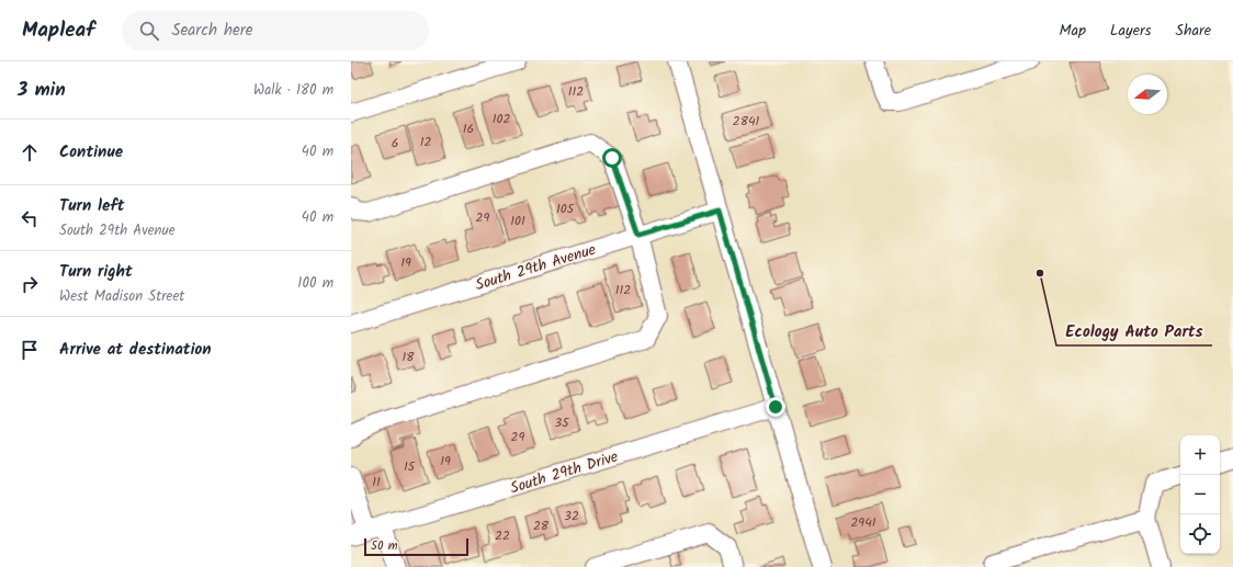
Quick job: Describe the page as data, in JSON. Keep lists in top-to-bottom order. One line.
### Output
{"streets":{"street":["South 29th Avenue","South 29th Drive"]},"places":["Ecology Auto Parts"],"house_numbers":["112","102","2841","16","12","6","105","29","101","19","112","18","35","29","19","15","11","32","2941","28","22"],"scale_bar":"50 m","north":"left","page":{"header":"Mapleaf","search":"Search here","nav":["Map","Layers","Share"],"heading":["3 min","Walk · 180 m"],"list":[["Continue","40 m"],["Turn left","South 29th Avenue","40 m"],["Turn right","West Madison Street","100 m"],"Arrive at destination"],"map_buttons":["+","−"],"scale":"50 m"}}
